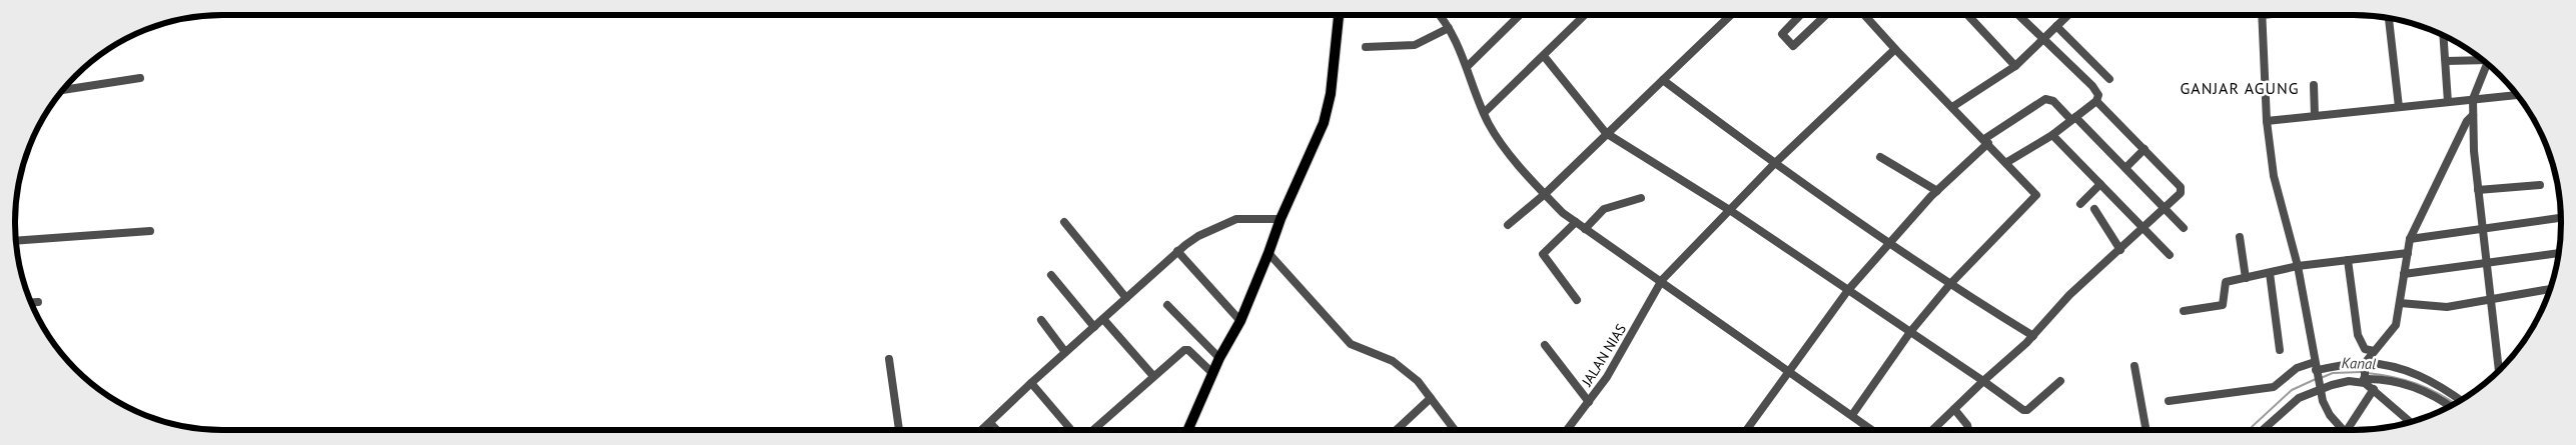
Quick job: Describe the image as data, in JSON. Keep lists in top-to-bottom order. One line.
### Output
{"streets":{"street":["JALAN NIAS"]},"districts":["GANJAR AGUNG"],"water":["Kanal"]}
